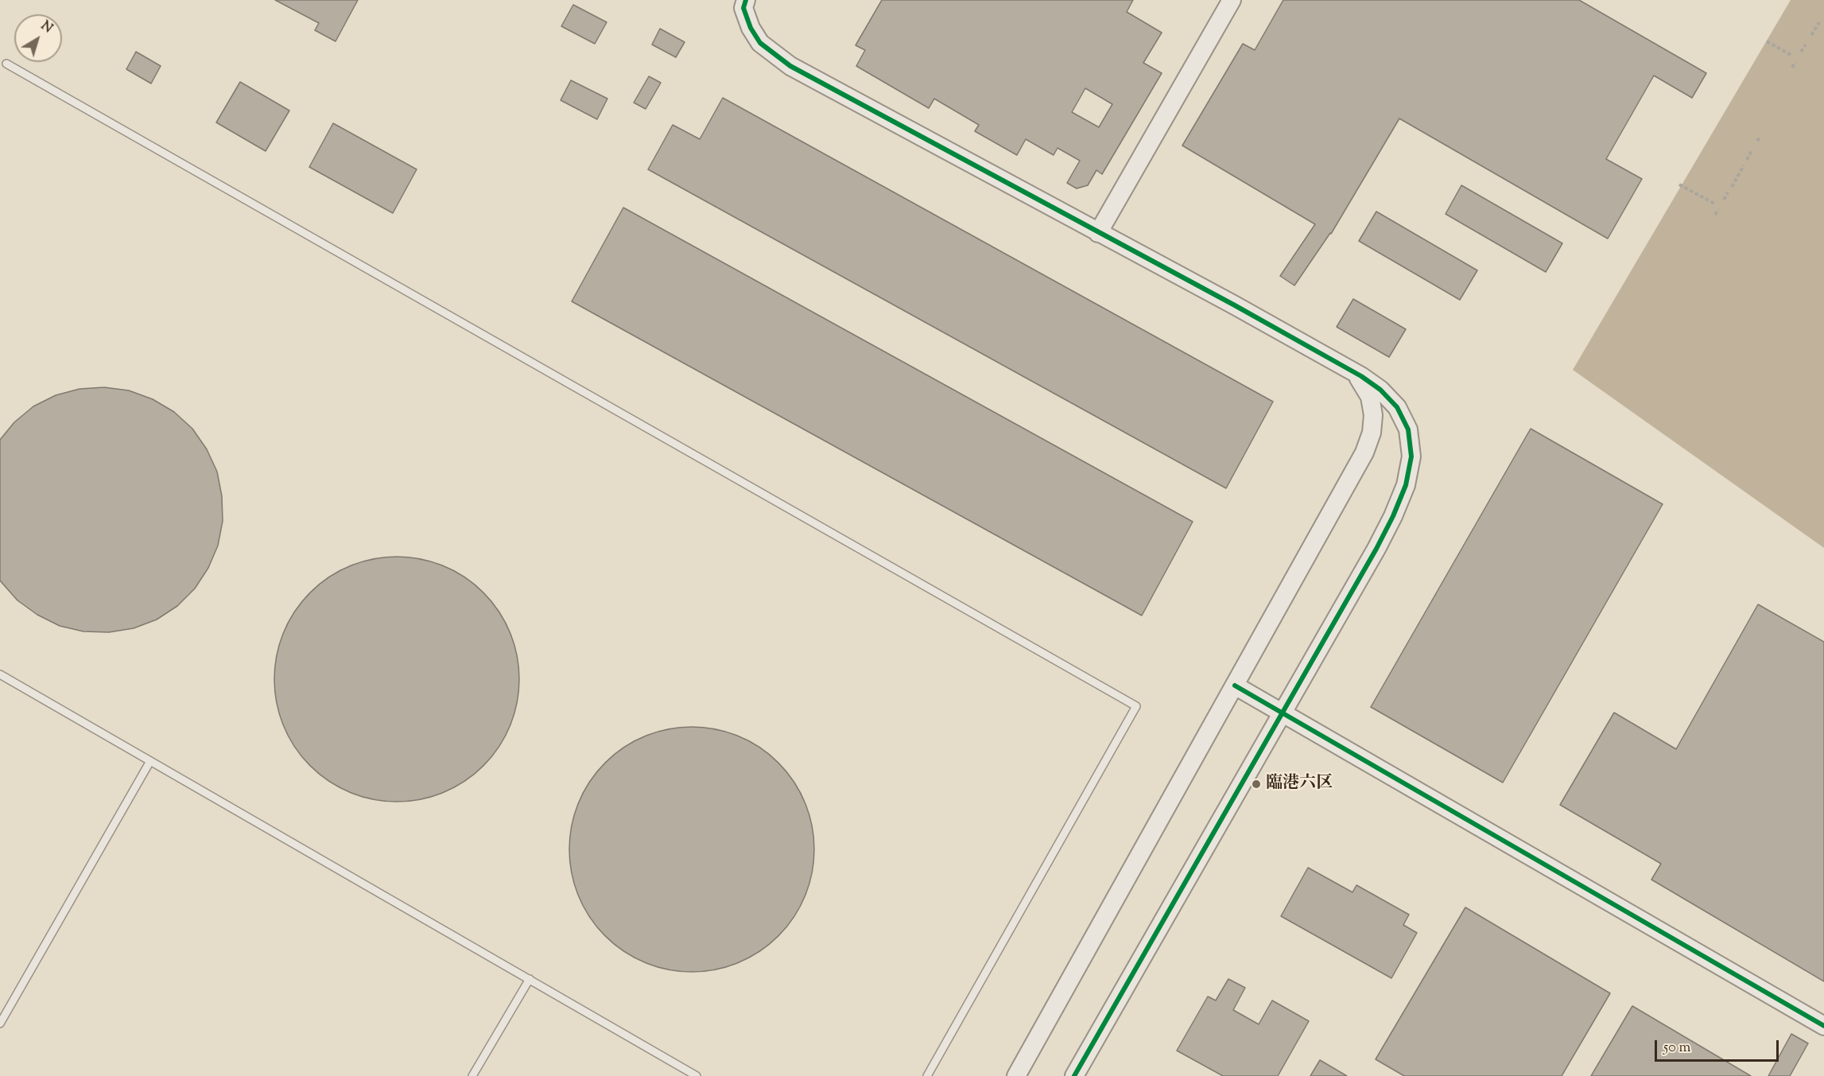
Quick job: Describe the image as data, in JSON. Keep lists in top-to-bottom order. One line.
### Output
{"places":["臨港六区"],"scale_bar":"50 m","north":"top right"}
